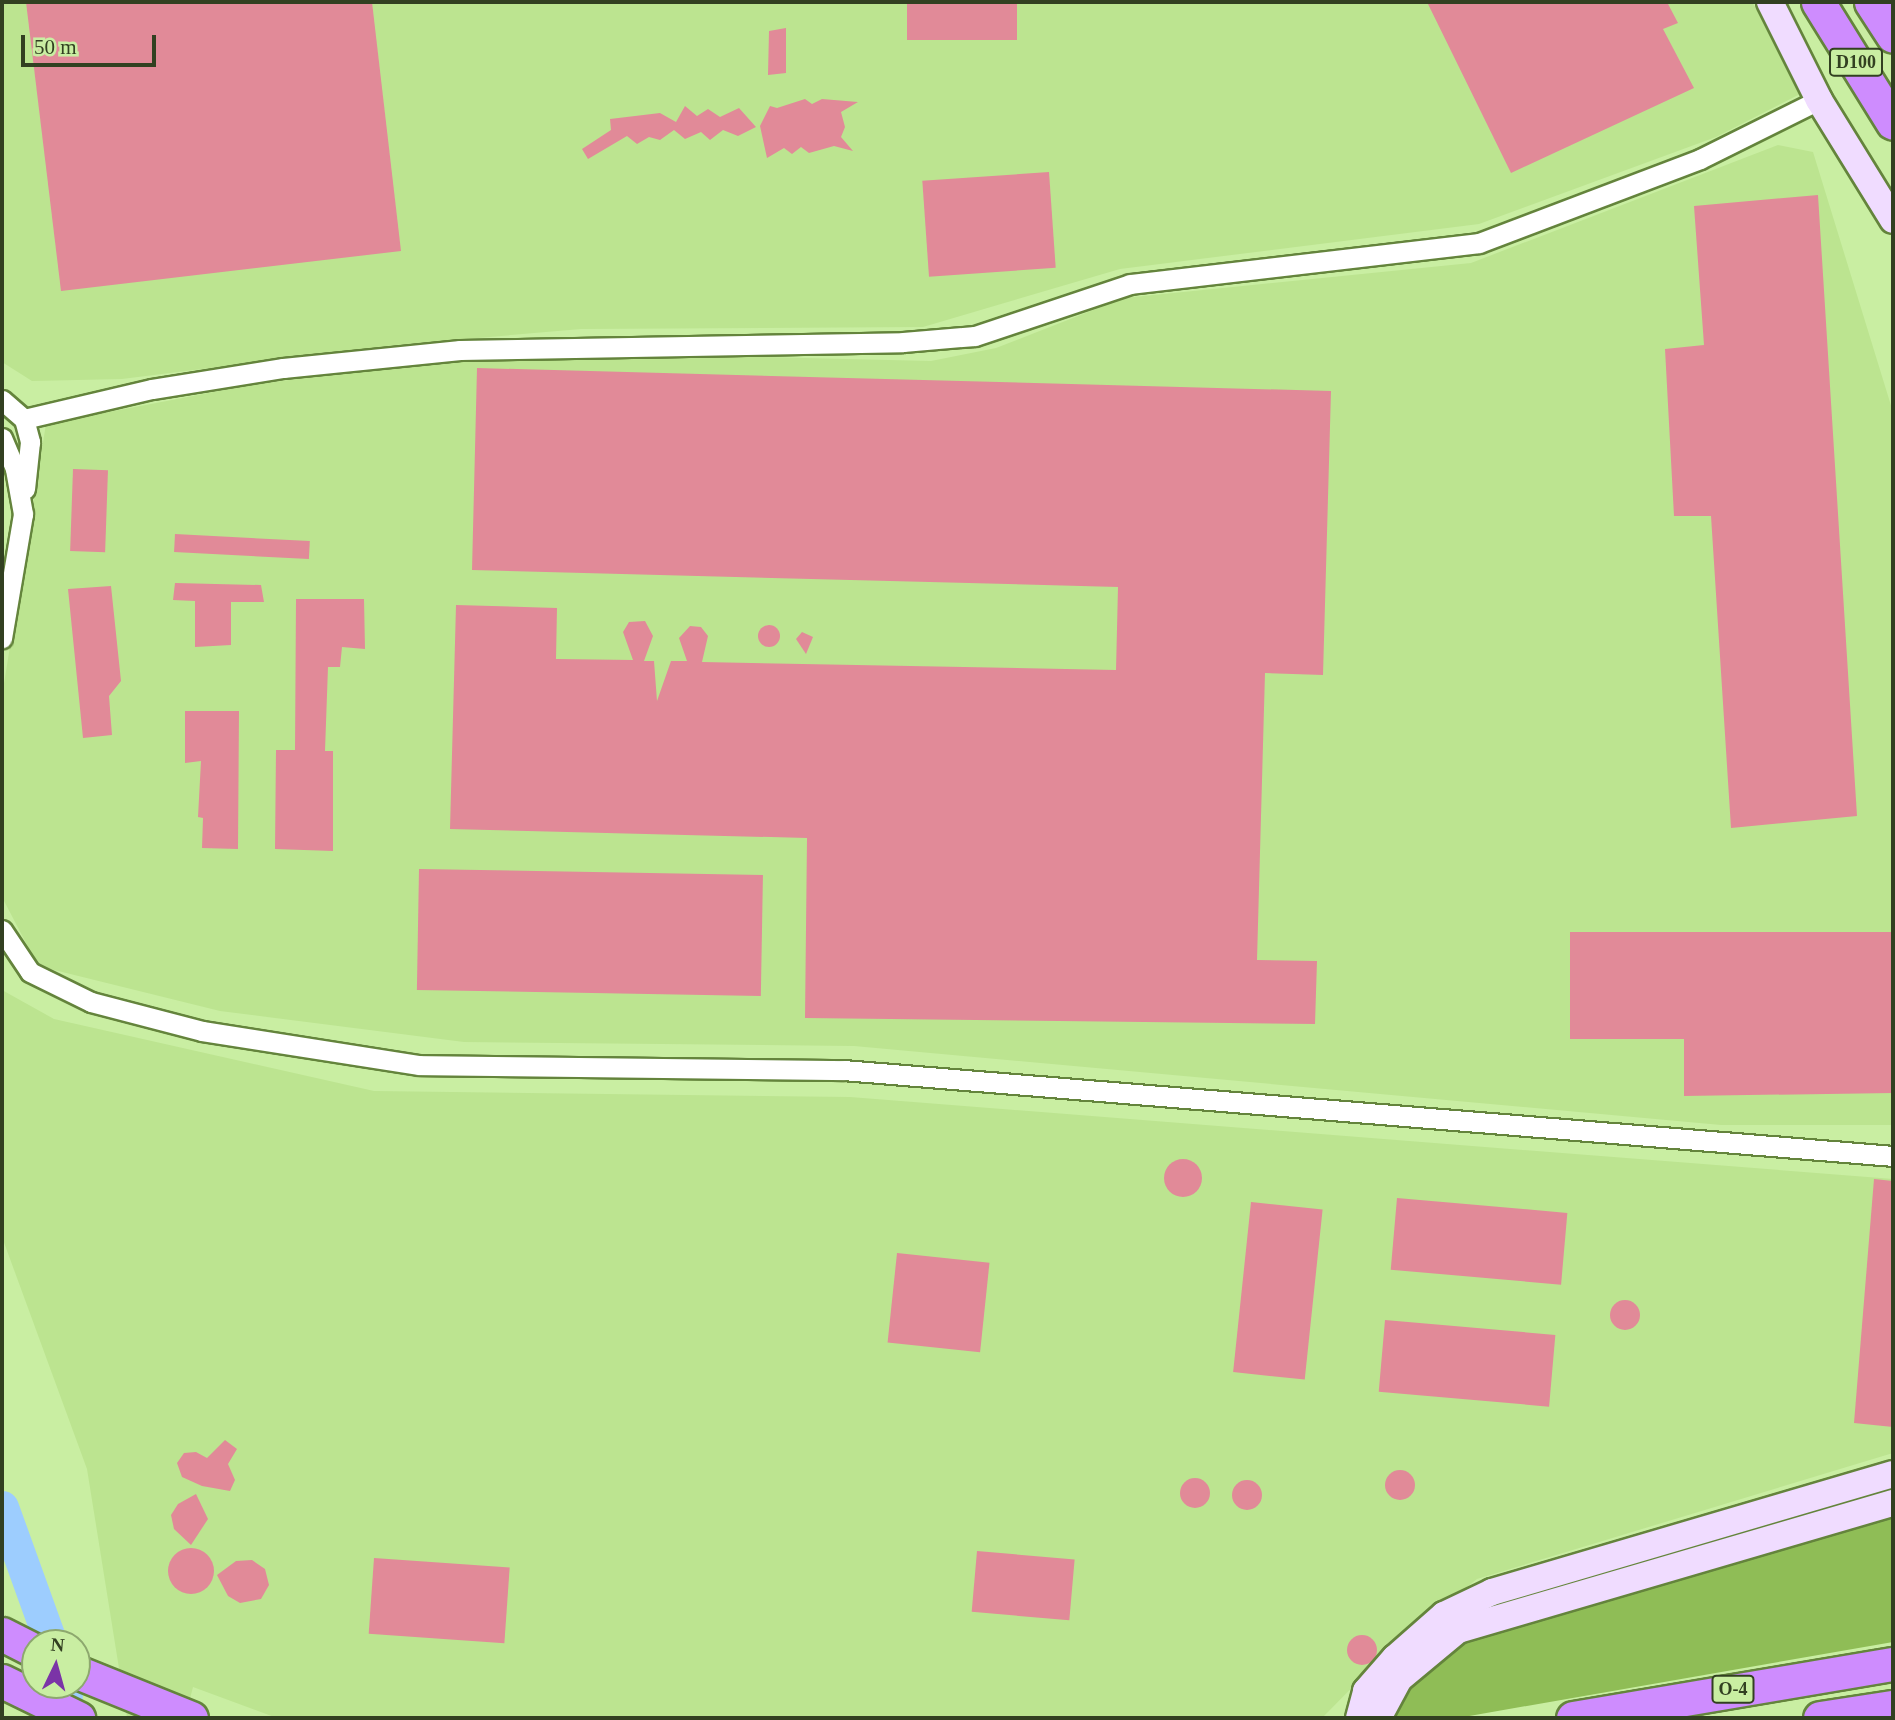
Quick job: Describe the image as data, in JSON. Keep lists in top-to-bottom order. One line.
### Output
{"streets":{"highway":["D100","O-4"]},"scale_bar":"50 m","north":"top"}
